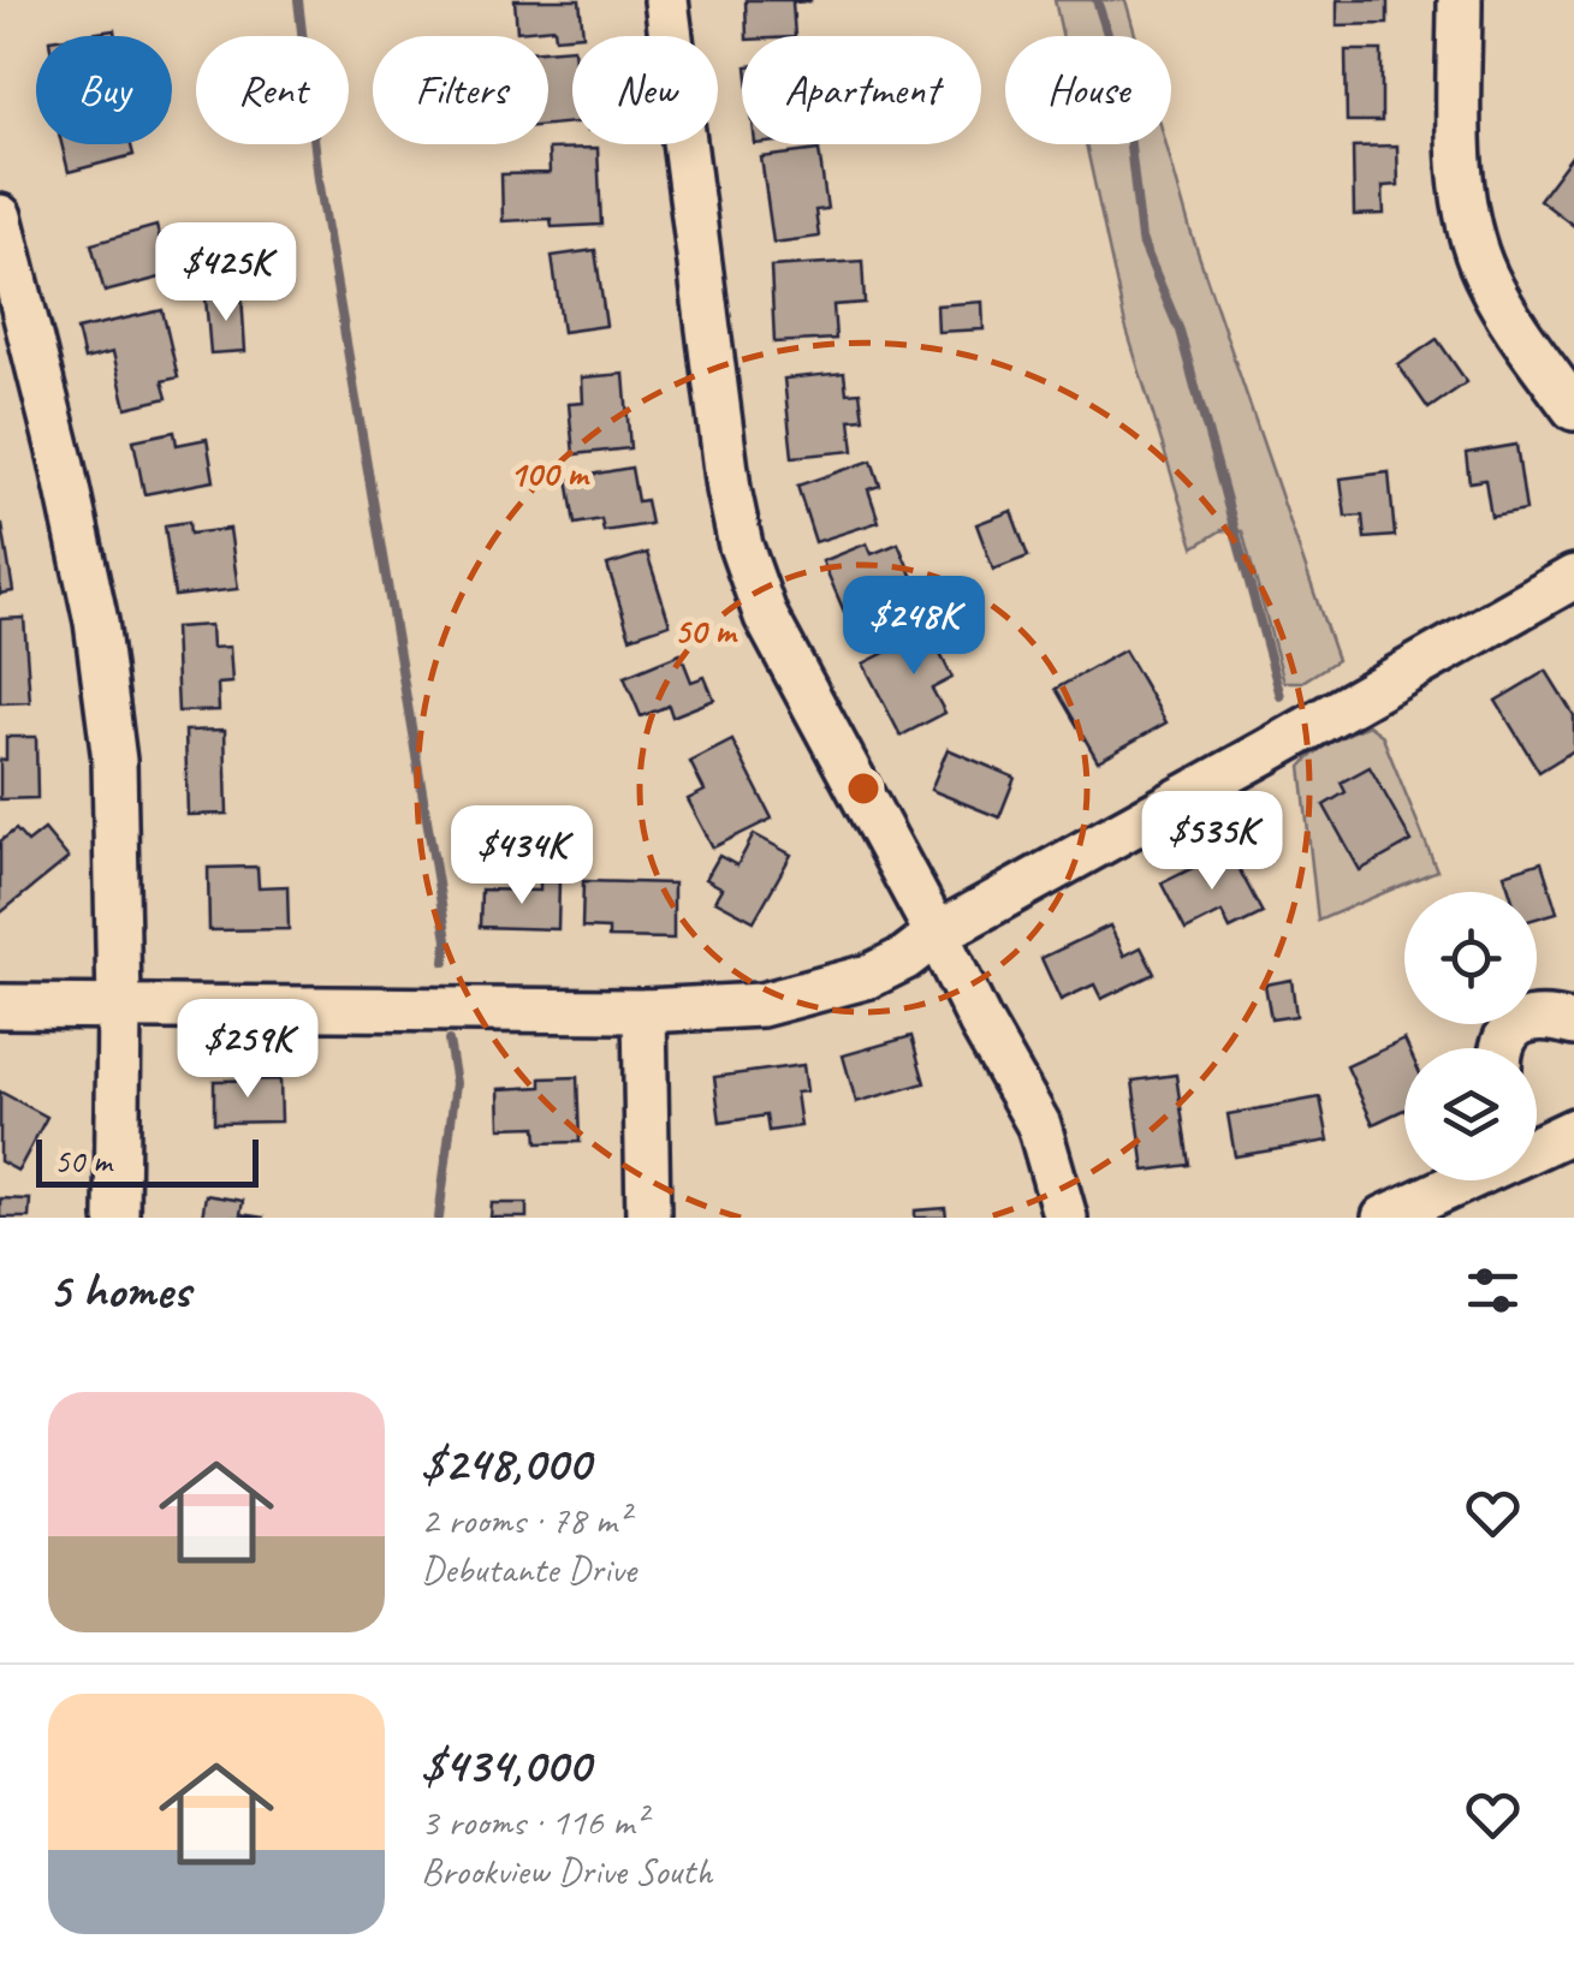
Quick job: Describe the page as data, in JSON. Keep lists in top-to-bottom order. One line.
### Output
{"scale_bar":"50 m","page":{"chip":["Buy","Rent","Filters","New","Apartment","House"],"price":["$425K","$248K","$535K","$434K","$259K"],"scale":"50 m","heading":"5 homes","list":[{"name":"$248,000","note":"2 rooms · 78 m² · Debutante Drive"},{"name":"$434,000","note":"3 rooms · 116 m² · Brookview Drive South"}]},"rings":["100 m","50 m"]}
